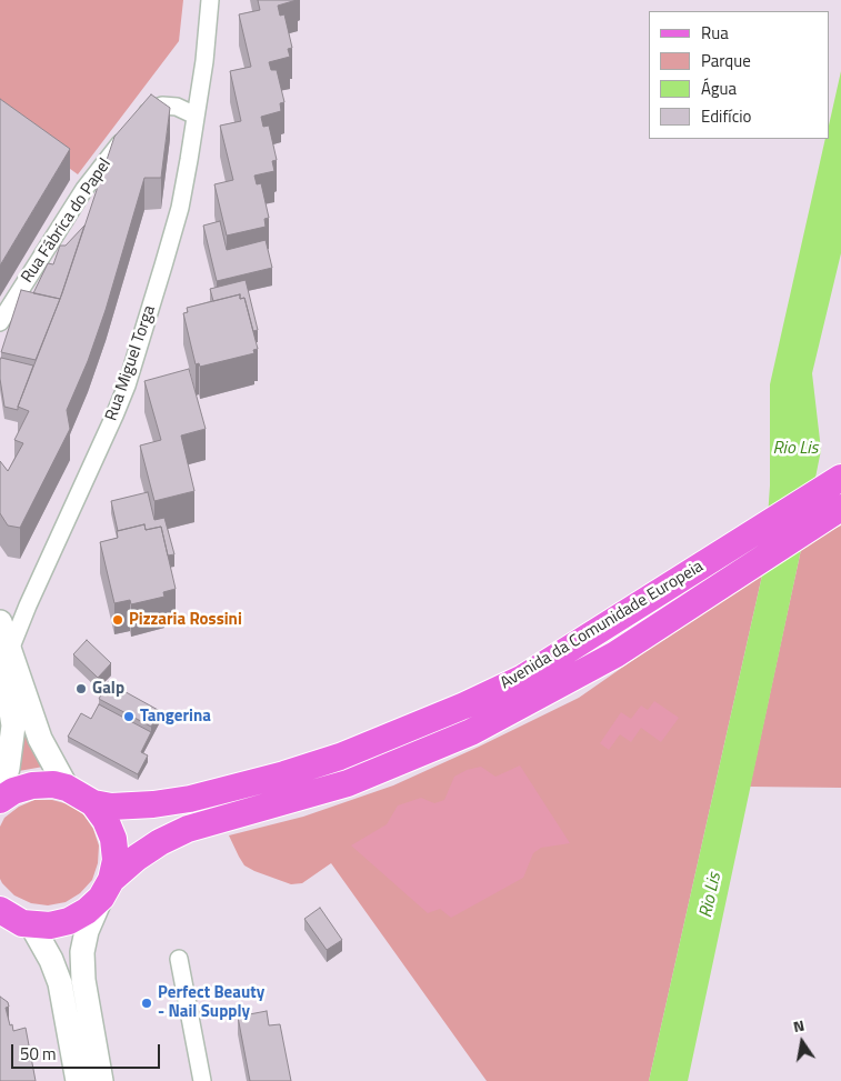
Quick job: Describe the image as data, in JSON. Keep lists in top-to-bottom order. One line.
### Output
{"streets":{"main road":["Avenida da Comunidade Europeia"],"street":["Rua Fábrica do Papel","Rua Miguel Torga"]},"crossings":[["Rua Fábrica do Papel","Rua Miguel Torga"]],"water":["Rio Lis"],"places":["Pizzaria Rossini","Galp","Tangerina","Perfect Beauty - Nail Supply"],"legend":["Rua","Parque","Água","Edifício"],"scale_bar":"50 m","north":"top"}
